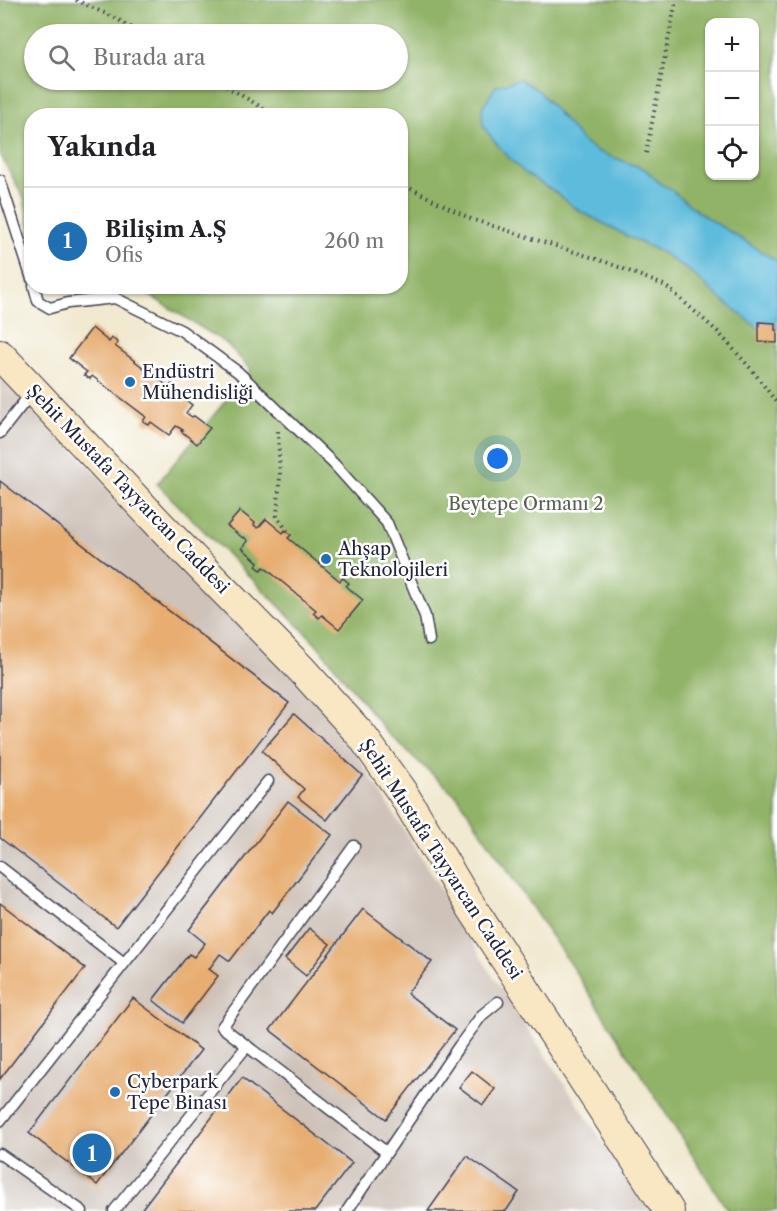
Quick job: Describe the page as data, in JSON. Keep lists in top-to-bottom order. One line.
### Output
{"streets":{"main road":["Şehit Mustafa Tayyarcan Caddesi"]},"parks":["Beytepe Ormanı 2"],"places":["Endüstri Mühendisliği","Ahşap Teknolojileri","Cyberpark Tepe Binası"],"page":{"map_buttons":["+","−"],"search":"Burada ara","heading":"Yakında","list":[{"mark":"1","name":"Bilişim A.Ş","note":"Ofis","value":"260 m"}],"pins":"1"}}
